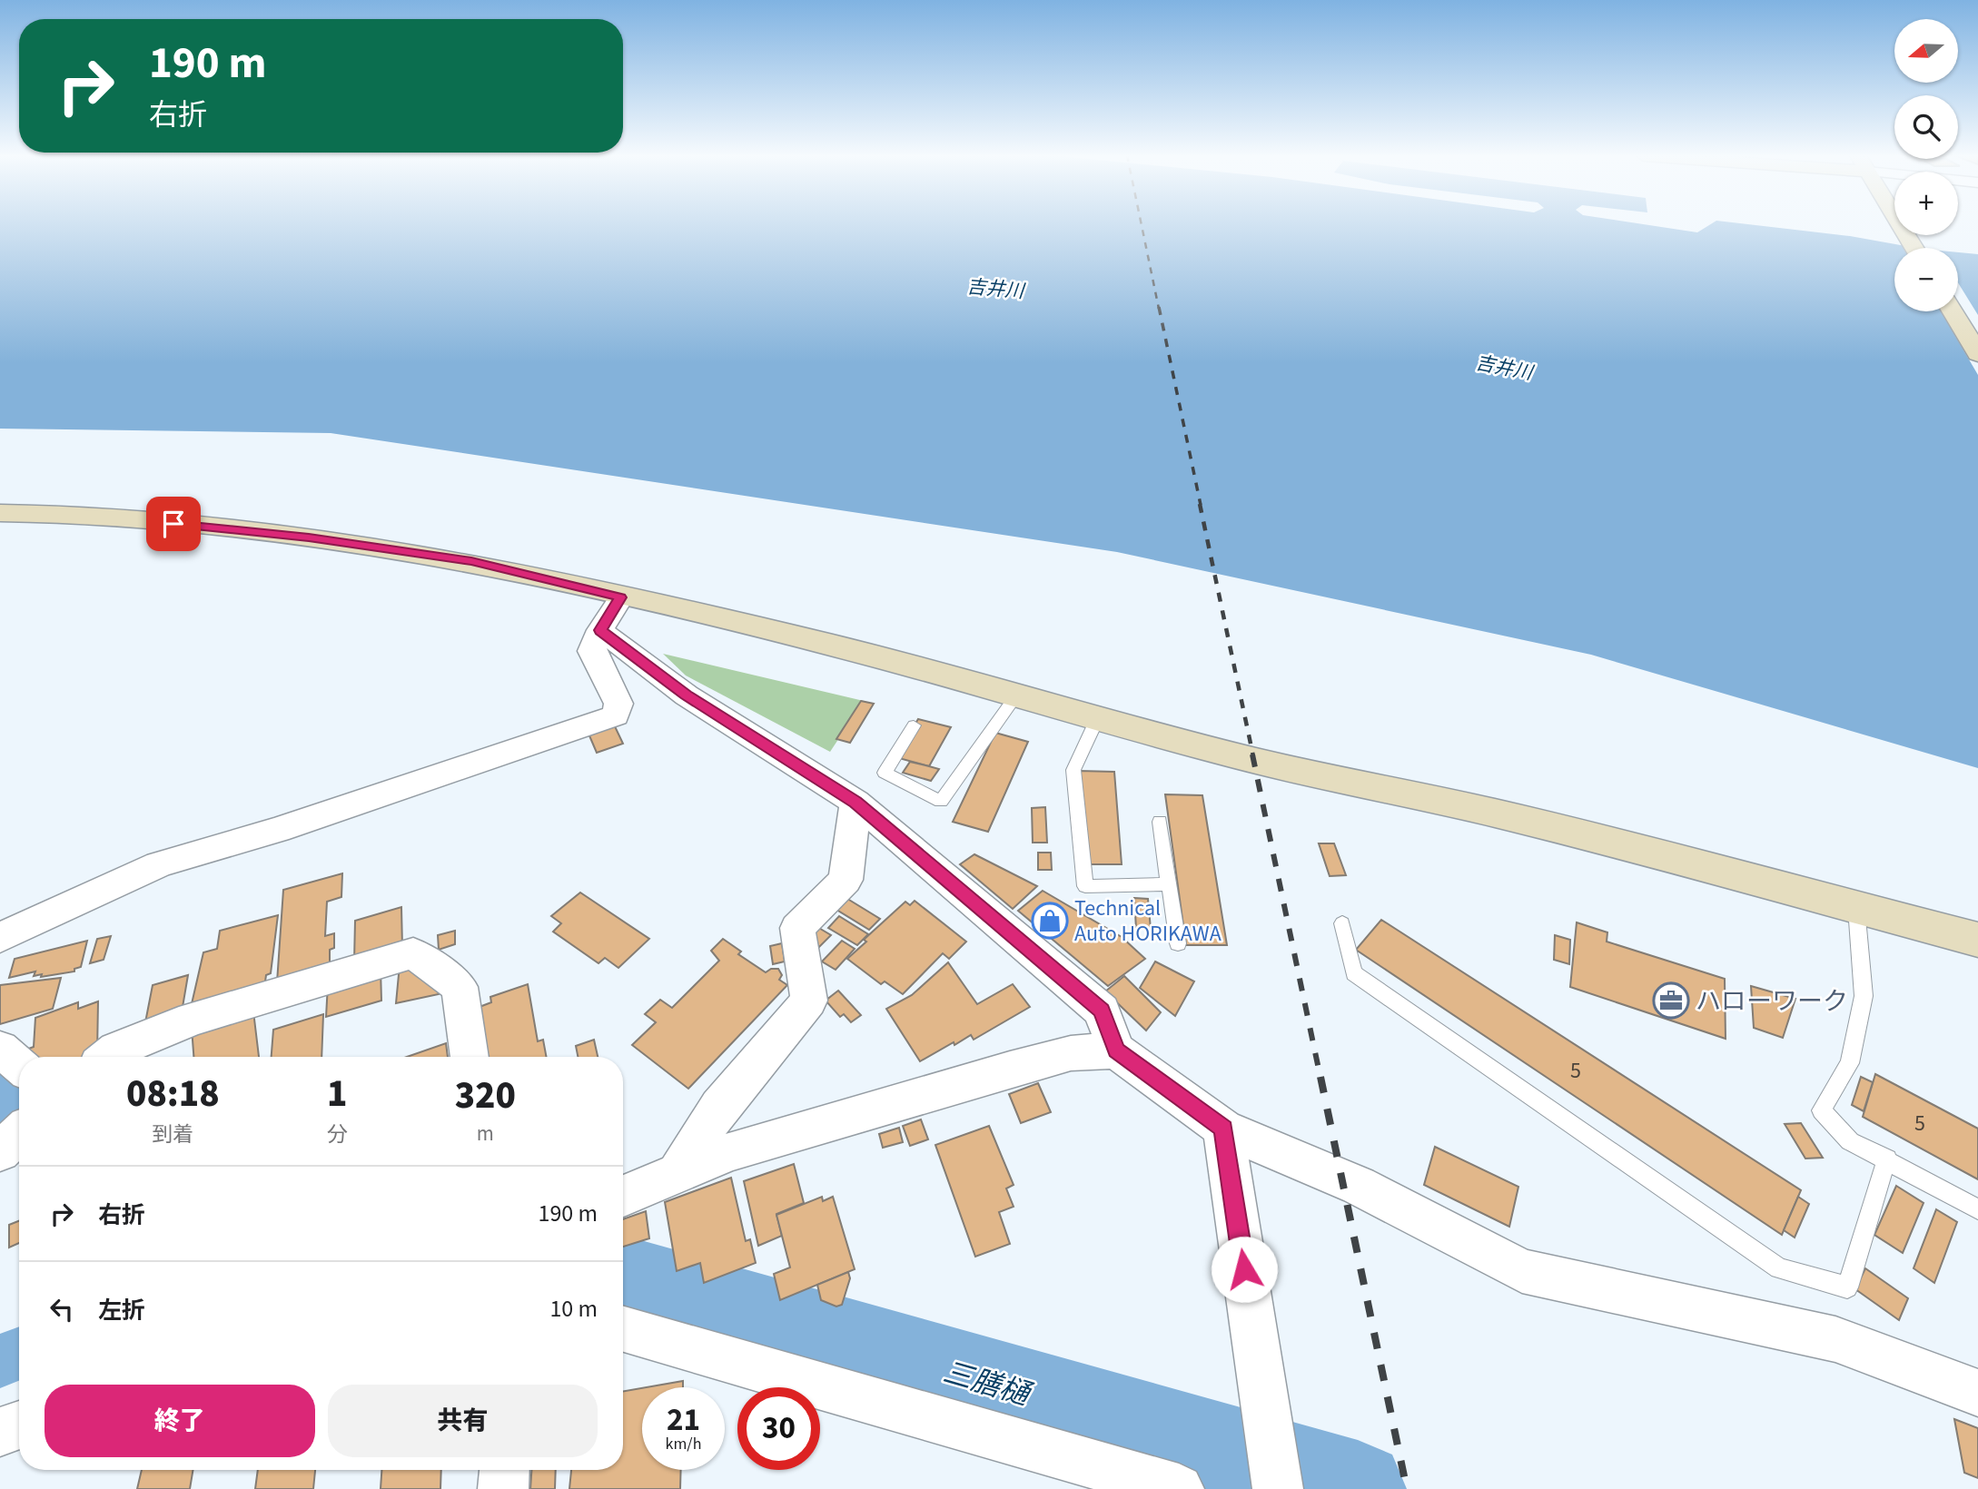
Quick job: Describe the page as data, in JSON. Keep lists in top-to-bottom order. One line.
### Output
{"water":["吉井川","三膳樋"],"places":{"shop":["Technical Auto HORIKAWA"],"office":["ハローワーク"]},"house_numbers":["5","5"],"north":"left","page":{"map_buttons":["+","−"],"turn":["190 m","右折"],"eta":["08:18","到着","1","分","320","m"],"list":[{"name":"右折","value":"190 m"},{"name":"左折","value":"10 m"}],"buttons":["終了","共有"],"speed":"21 km/h","limit":"30"}}
